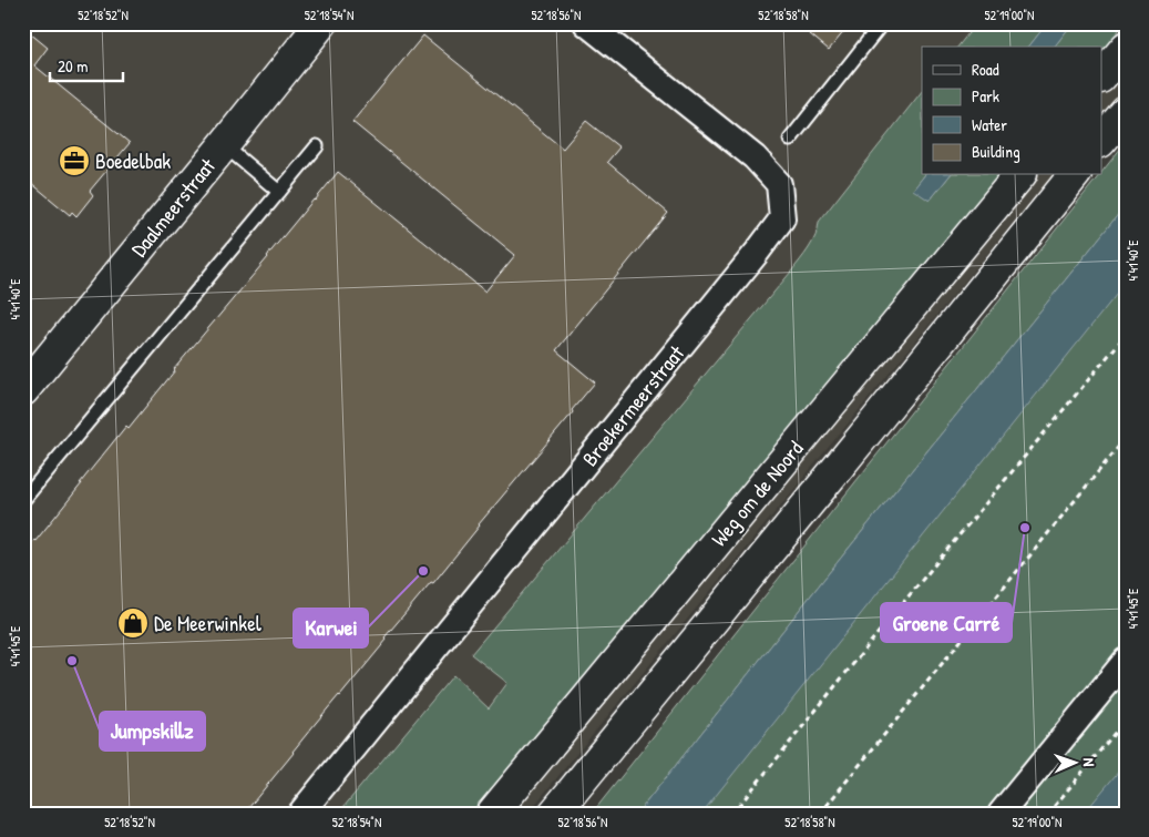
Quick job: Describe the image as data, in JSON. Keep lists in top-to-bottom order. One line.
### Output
{"streets":{"main road":["Daalmeerstraat","Weg om de Noord"],"street":["Broekermeerstraat"]},"places":{"office":["Boedelbak"],"other":["Groene Carré","Karwei","Jumpskillz"],"shop":["De Meerwinkel"]},"legend":["Road","Park","Water","Building"],"scale_bar":"20 m","north":"right","coordinates":["52°18'52\"N","52°18'54\"N","52°18'56\"N","52°18'58\"N","52°19'00\"N","4°41'40\"E","4°41'45\"E"]}
